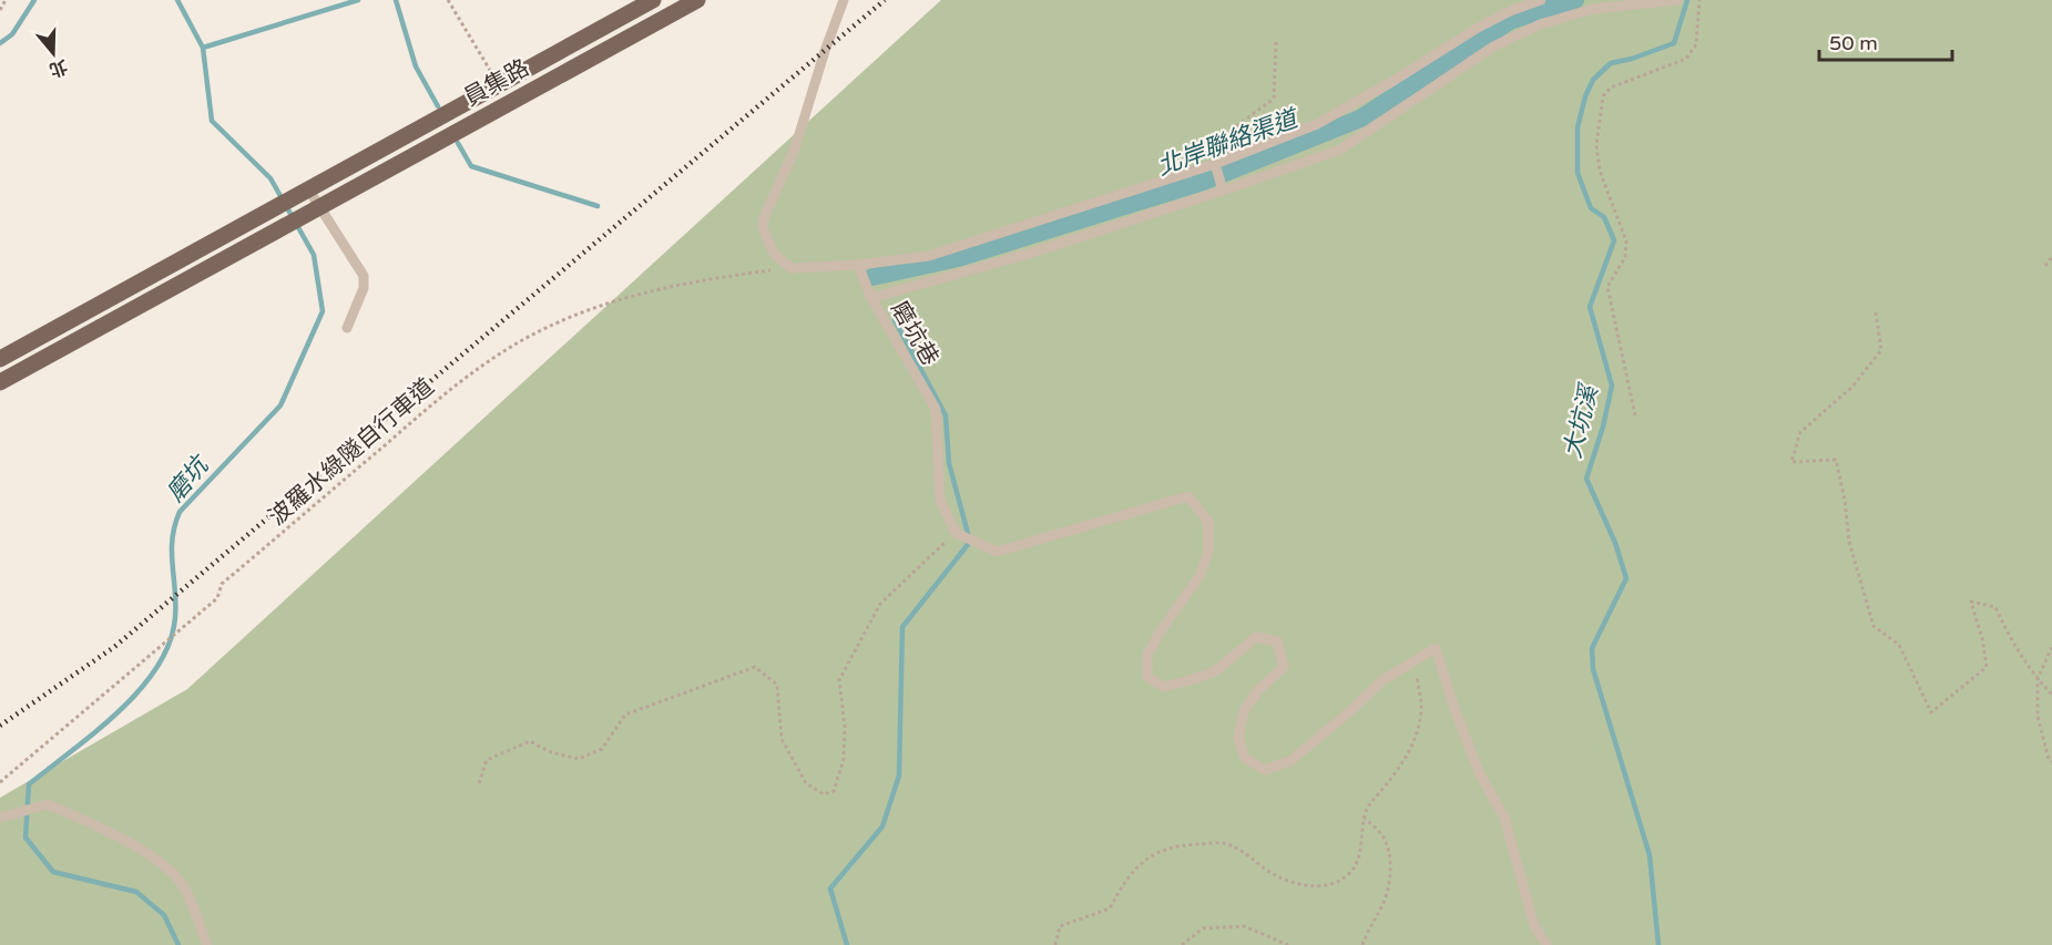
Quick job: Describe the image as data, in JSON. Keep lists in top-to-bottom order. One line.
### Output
{"streets":{"main road":["員集路"],"lane":["磨坑巷"],"path":["波羅水綠隧自行車道"]},"water":["北岸聯絡渠道","大坑溪","磨坑"],"scale_bar":"50 m","north":"bottom"}
